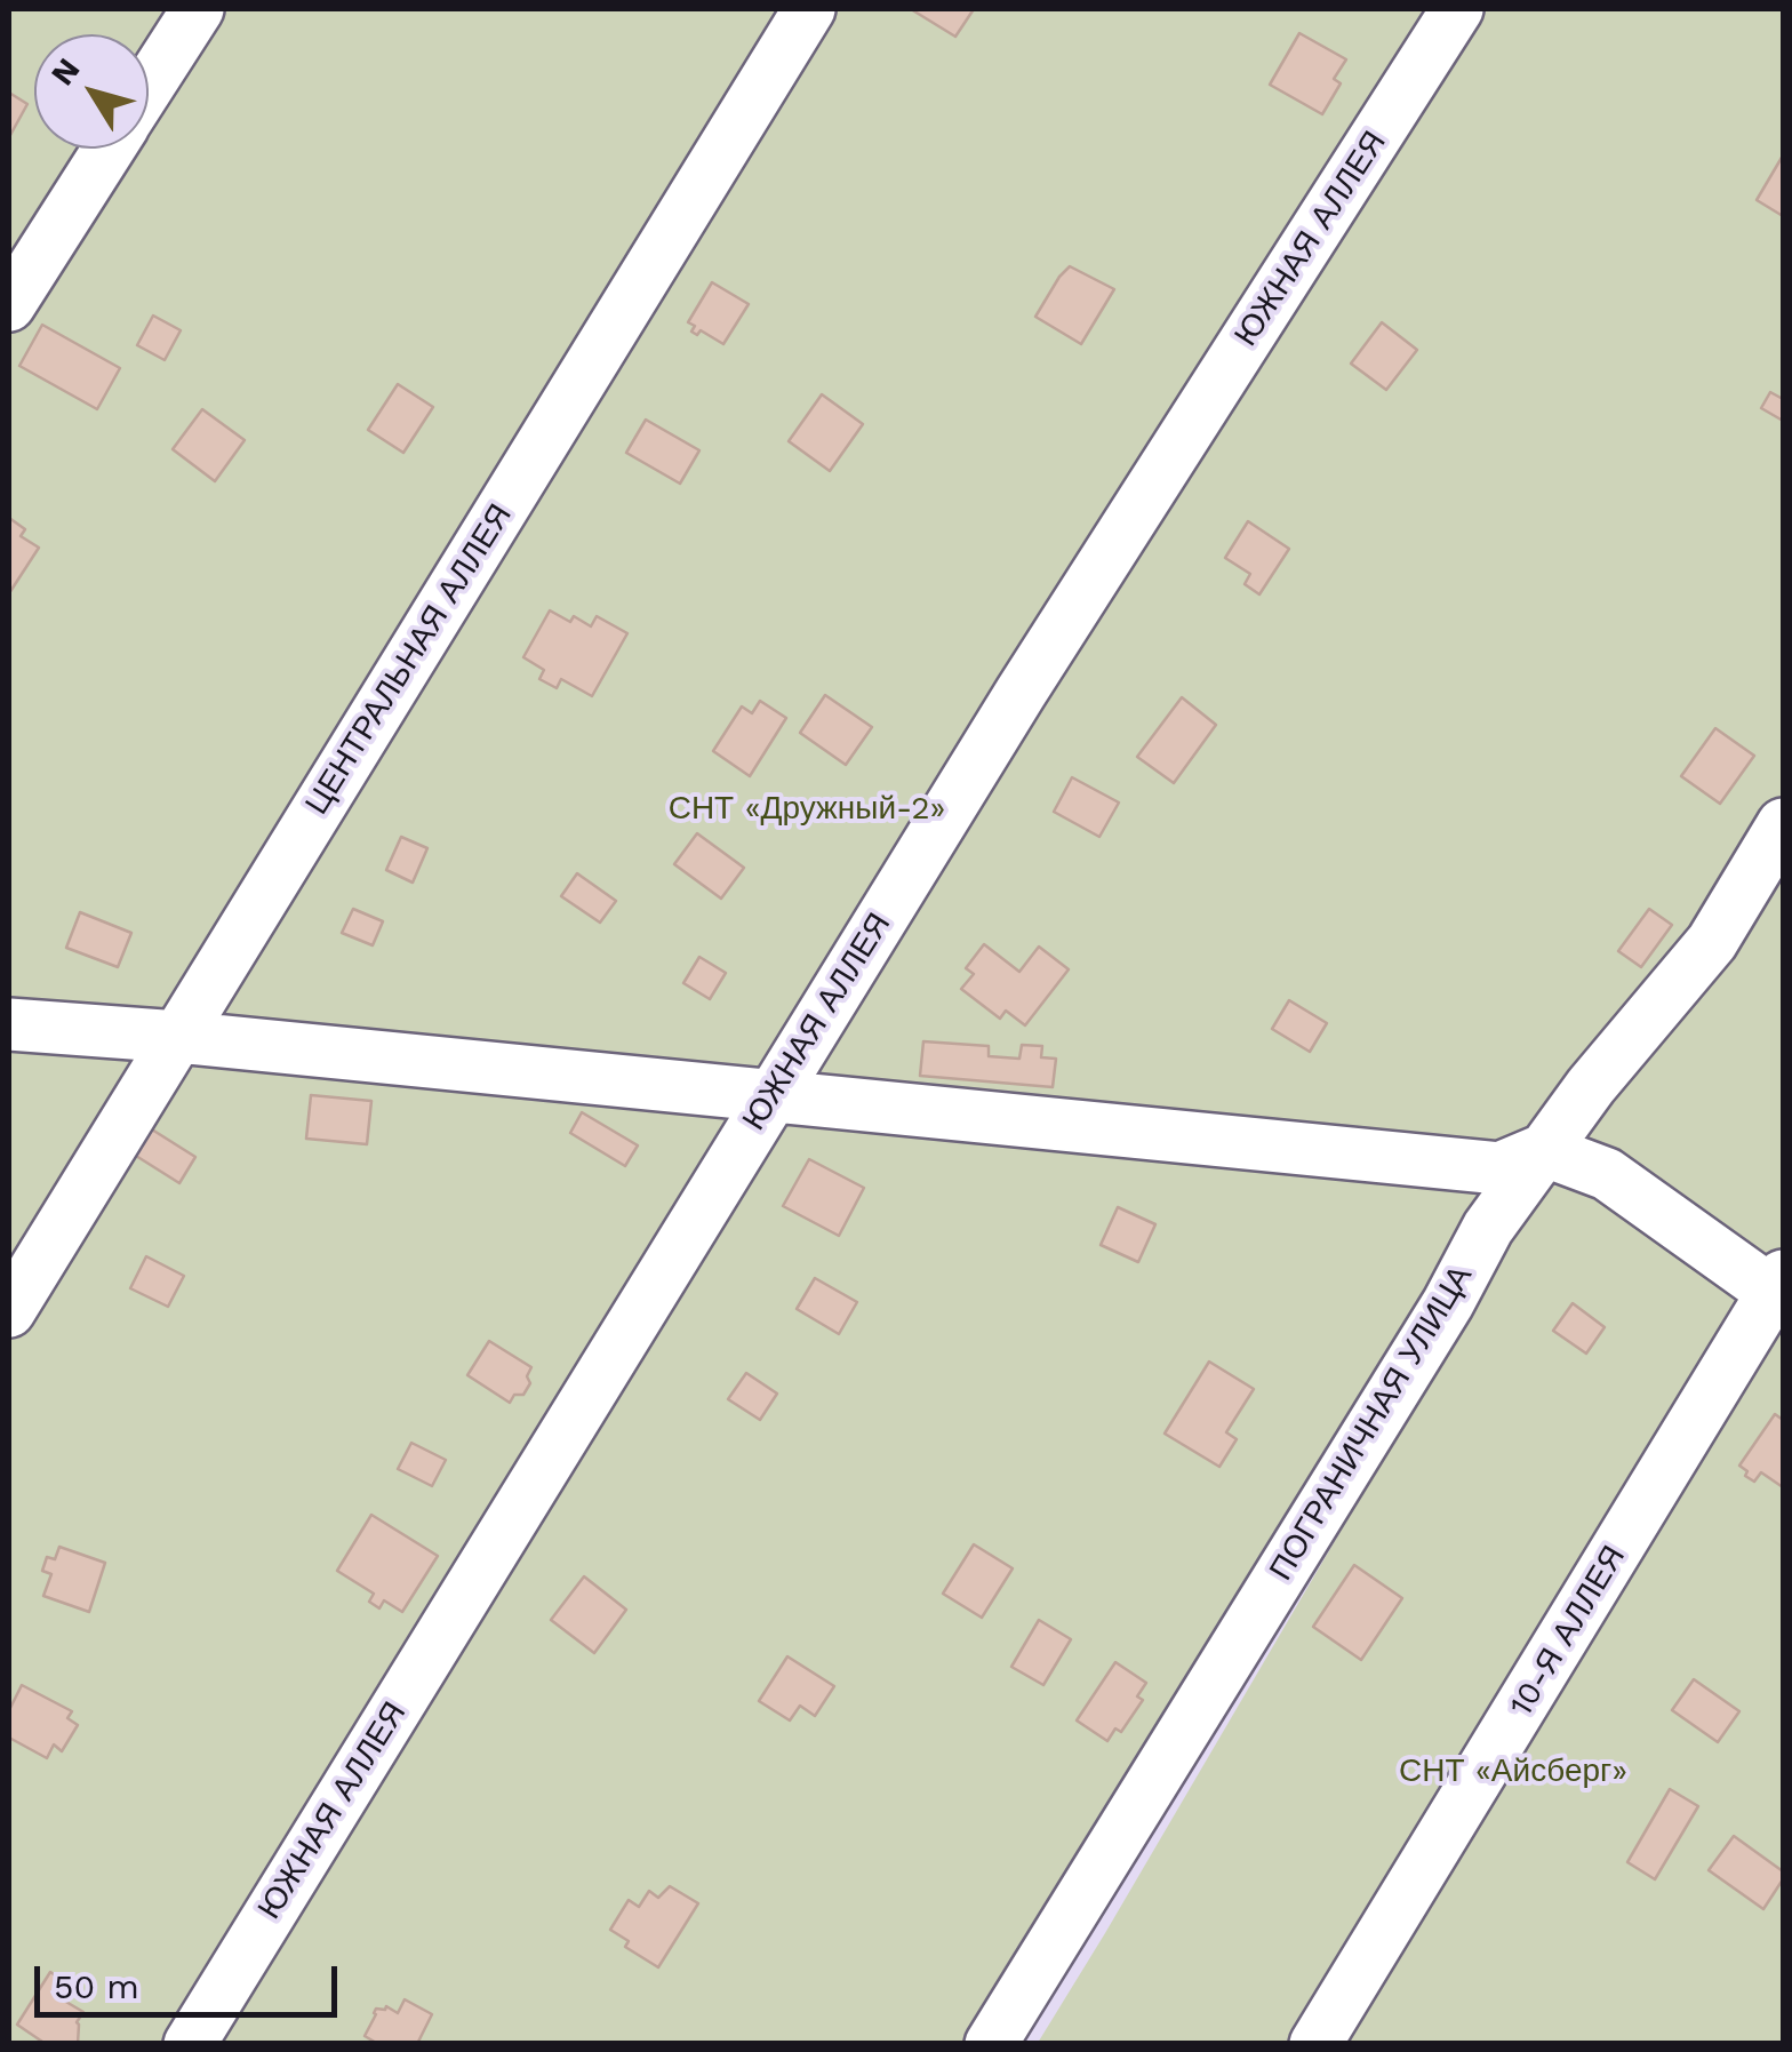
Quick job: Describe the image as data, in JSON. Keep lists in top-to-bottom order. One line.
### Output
{"streets":{"street":["ЮЖНАЯ АЛЛЕЯ","ЦЕНТРАЛЬНАЯ АЛЛЕЯ","ПОГРАНИЧНАЯ УЛИЦА","10-Я АЛЛЕЯ"]},"parks":["СНТ «Дружный-2»","СНТ «Айсберг»"],"scale_bar":"50 m","north":"top left"}
